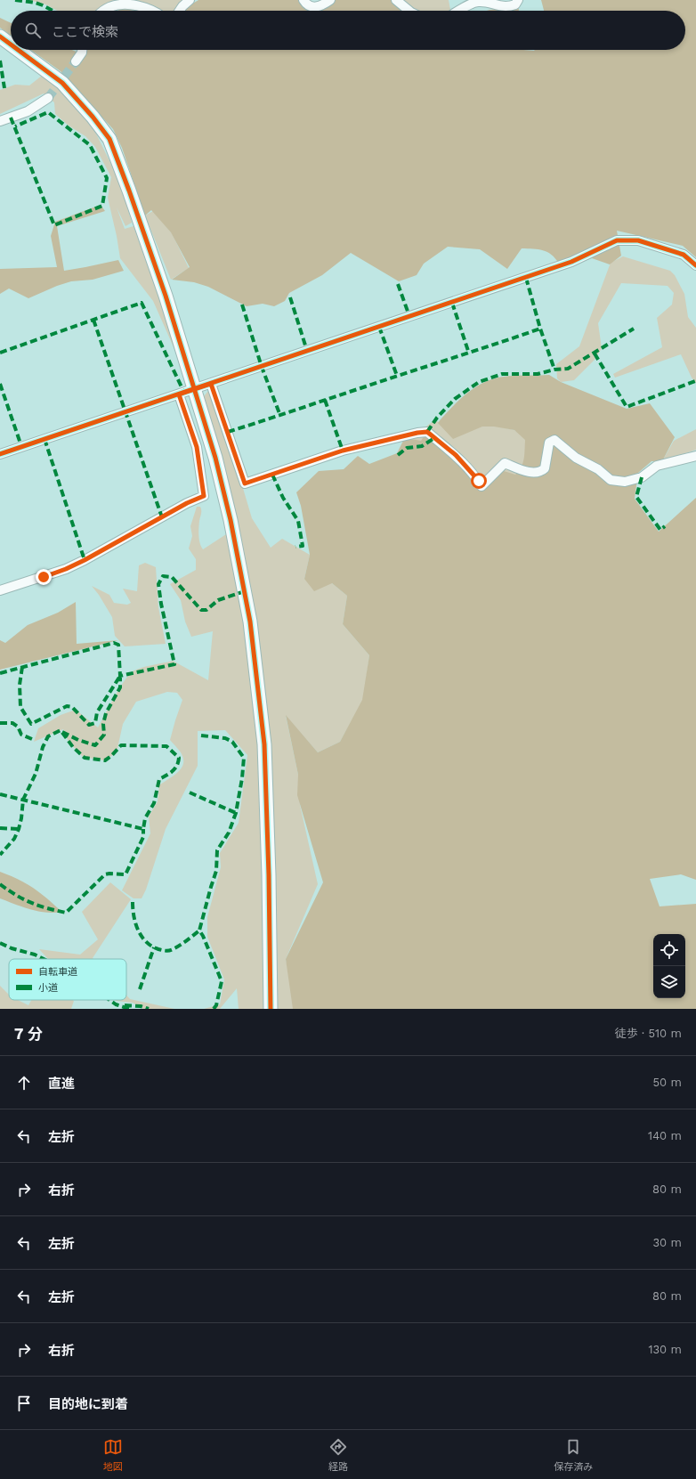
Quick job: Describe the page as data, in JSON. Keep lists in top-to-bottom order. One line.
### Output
{"legend":["自転車道","小道"],"page":{"search":"ここで検索","heading":["7 分","徒歩 · 510 m"],"list":[["直進","50 m"],["左折","140 m"],["右折","80 m"],["左折","30 m"],["左折","80 m"],["右折","130 m"],"目的地に到着"],"nav":["地図","経路","保存済み"]}}
